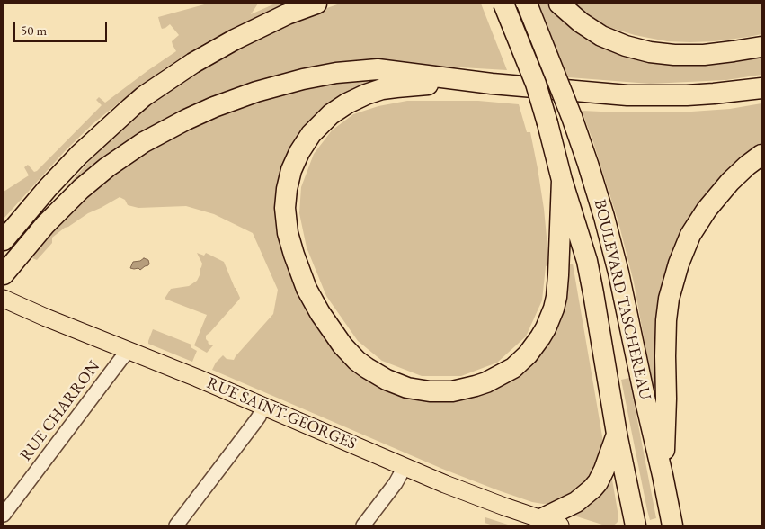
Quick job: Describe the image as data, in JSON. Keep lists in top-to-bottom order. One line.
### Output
{"streets":{"highway":["BOULEVARD TASCHEREAU"],"main road":["RUE SAINT-GEORGES"],"street":["RUE CHARRON"]},"crossings":[["RUE CHARRON","RUE SAINT-GEORGES"]],"scale_bar":"50 m"}
